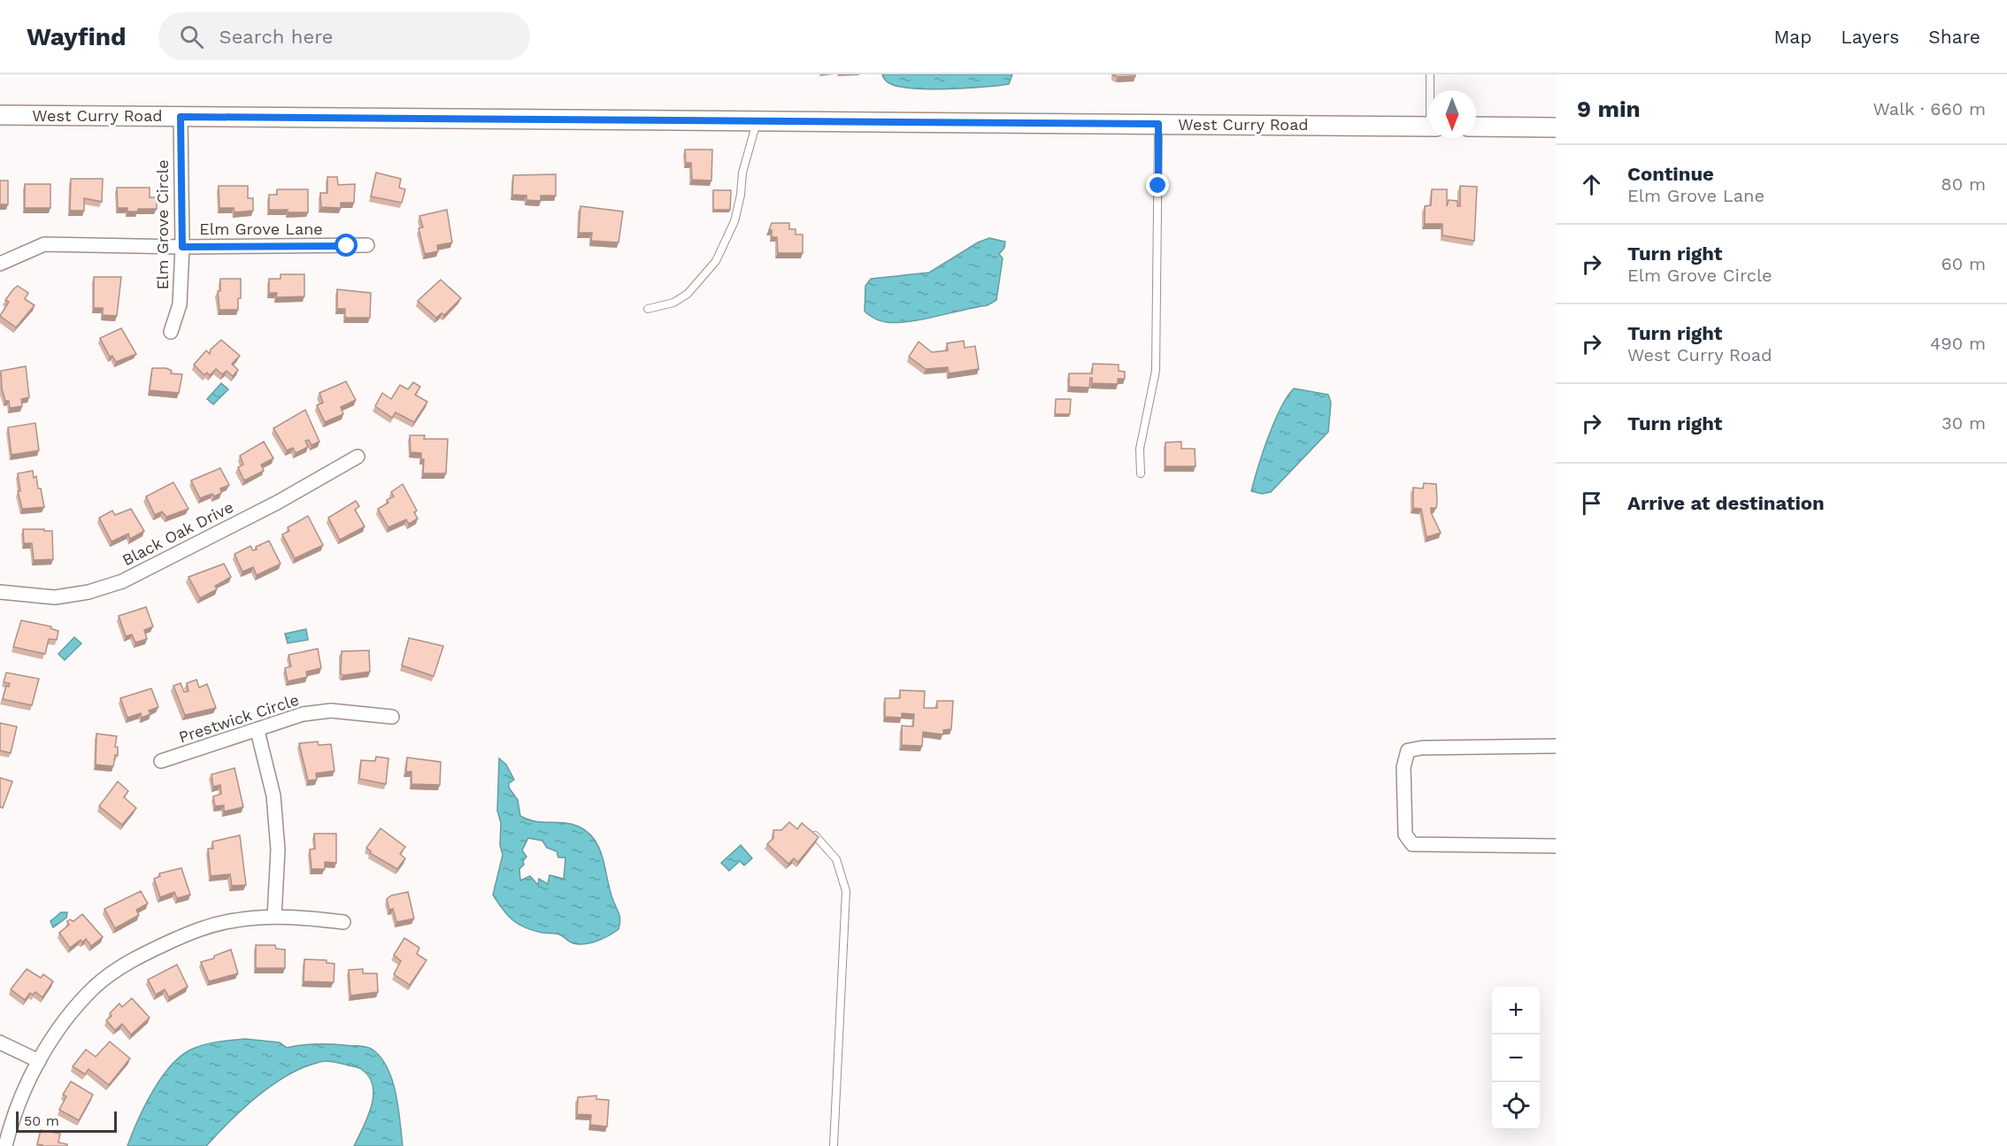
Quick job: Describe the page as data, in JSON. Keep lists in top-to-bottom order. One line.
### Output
{"streets":{"street":["West Curry Road","Elm Grove Circle","Elm Grove Lane","Black Oak Drive","Prestwick Circle"]},"crossings":[["West Curry Road","Elm Grove Circle"],["Elm Grove Circle","Elm Grove Lane"]],"scale_bar":"50 m","north":"bottom","page":{"header":"Wayfind","search":"Search here","nav":["Map","Layers","Share"],"heading":["9 min","Walk · 660 m"],"list":[["Continue","Elm Grove Lane","80 m"],["Turn right","Elm Grove Circle","60 m"],["Turn right","West Curry Road","490 m"],["Turn right","30 m"],"Arrive at destination"],"map_buttons":["+","−"],"scale":"50 m"}}
